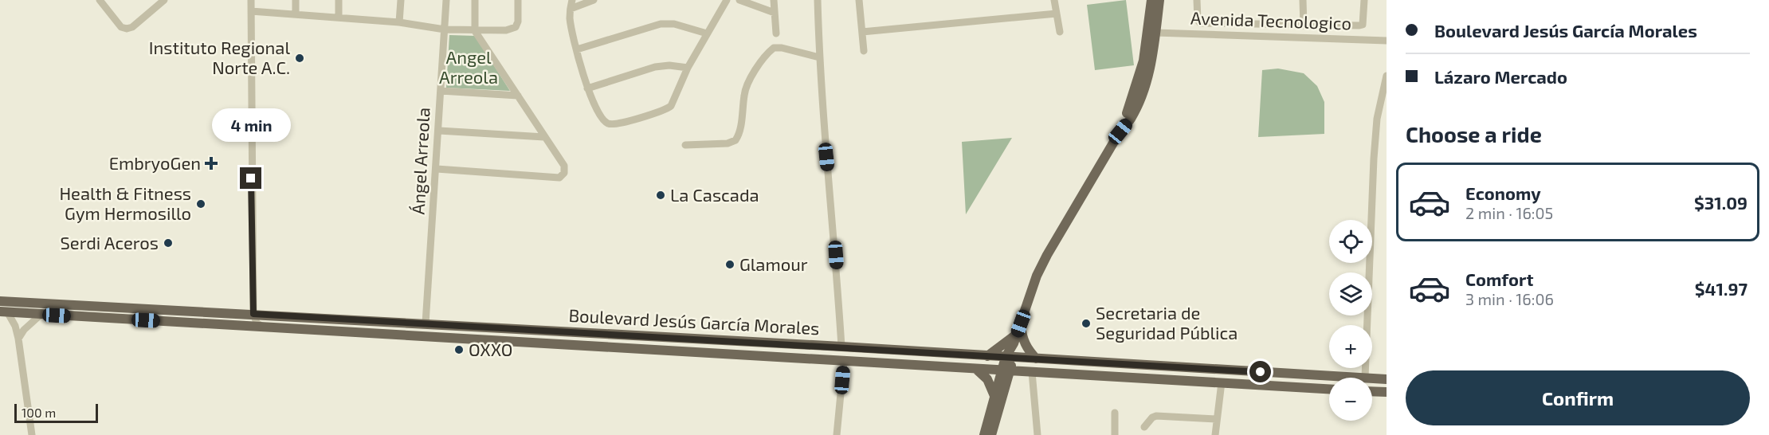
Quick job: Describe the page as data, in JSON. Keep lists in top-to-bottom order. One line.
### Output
{"streets":{"main road":["Boulevard Jesús García Morales"],"street":["Avenida Tecnologico","Ángel Arreola"]},"crossings":[["Ángel Arreola","Boulevard Jesús García Morales"]],"parks":["Angel Arreola"],"places":{"other":["Instituto Regional Norte A.C.","La Cascada","Health & Fitness Gym Hermosillo","Serdi Aceros","Glamour","Secretaria de Seguridad Pública","OXXO"],"health":["EmbryoGen"]},"scale_bar":"100 m","page":{"banner":["Boulevard Jesús García Morales","Lázaro Mercado"],"heading":"Choose a ride","bubble":"4 min","list":[{"name":"Economy","note":"2 min · 16:05","value":"$31.09"},{"name":"Comfort","note":"3 min · 16:06","value":"$41.97"}],"map_buttons":["+","−"],"buttons":"Confirm","scale":"100 m"}}
